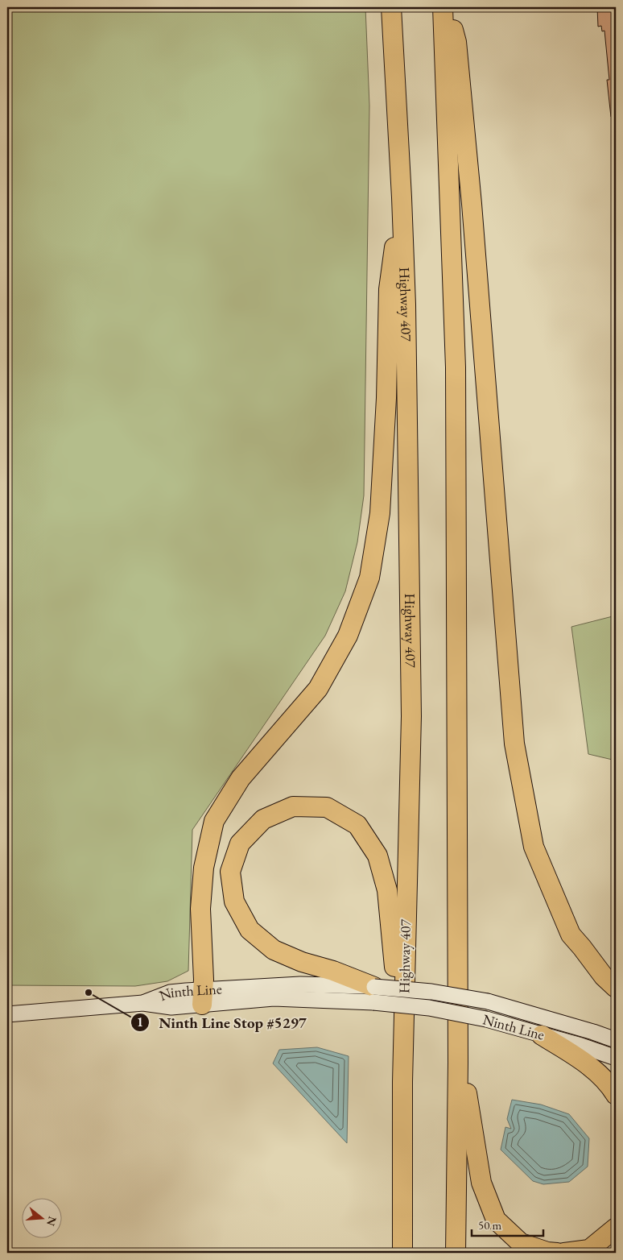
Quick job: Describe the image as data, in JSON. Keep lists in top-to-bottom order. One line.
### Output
{"streets":{"highway":["Highway 407"],"main road":["Ninth Line"]},"places":["Ninth Line Stop #5297"],"scale_bar":"50 m","north":"right"}
